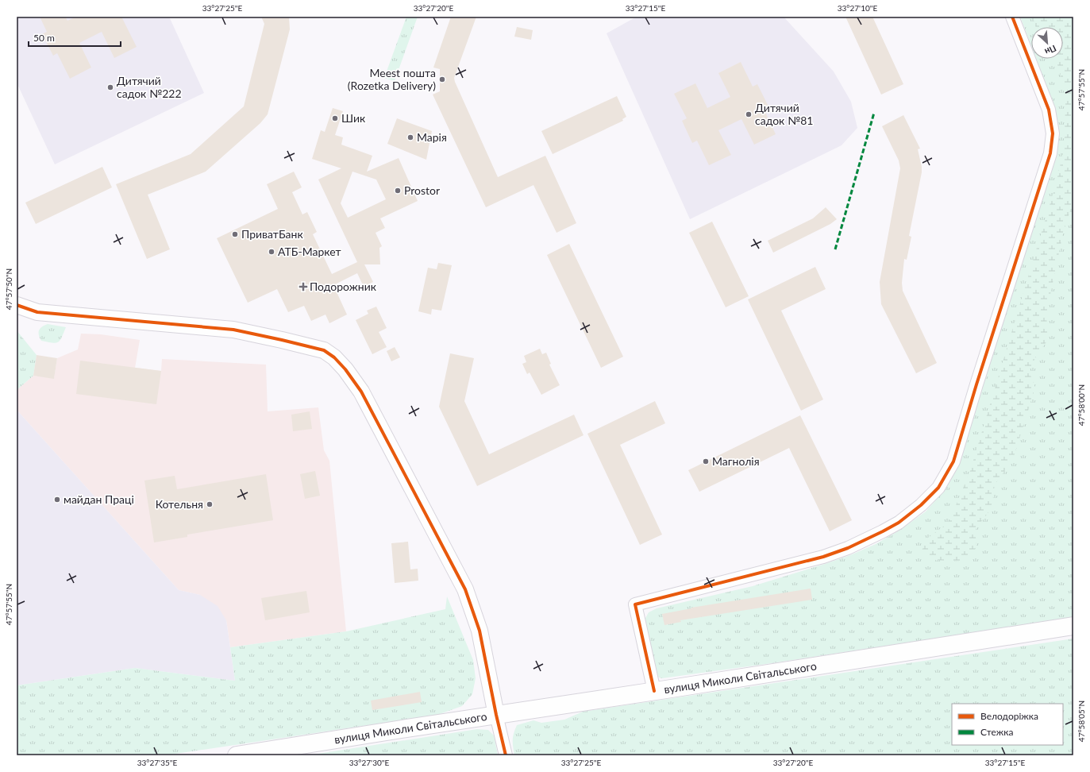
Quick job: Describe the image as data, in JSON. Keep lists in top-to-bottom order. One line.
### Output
{"streets":{"main road":["вулиця Миколи Світальського"]},"places":{"other":["Meest пошта (Rozetka Delivery)","Дитячий садок №222","Дитячий садок №81","Шик","Марія","Prostor","ПриватБанк","АТБ-Маркет","Магнолія","майдан Праці","Котельня"],"health":["Подорожник"]},"legend":["Велодоріжка","Стежка"],"scale_bar":"50 m","north":"bottom right","coordinates":["33°27'25\"E","33°27'20\"E","33°27'15\"E","33°27'10\"E","47°57'55\"N","47°57'50\"N","47°58'00\"N","47°58'05\"N","33°27'35\"E","33°27'30\"E"]}
